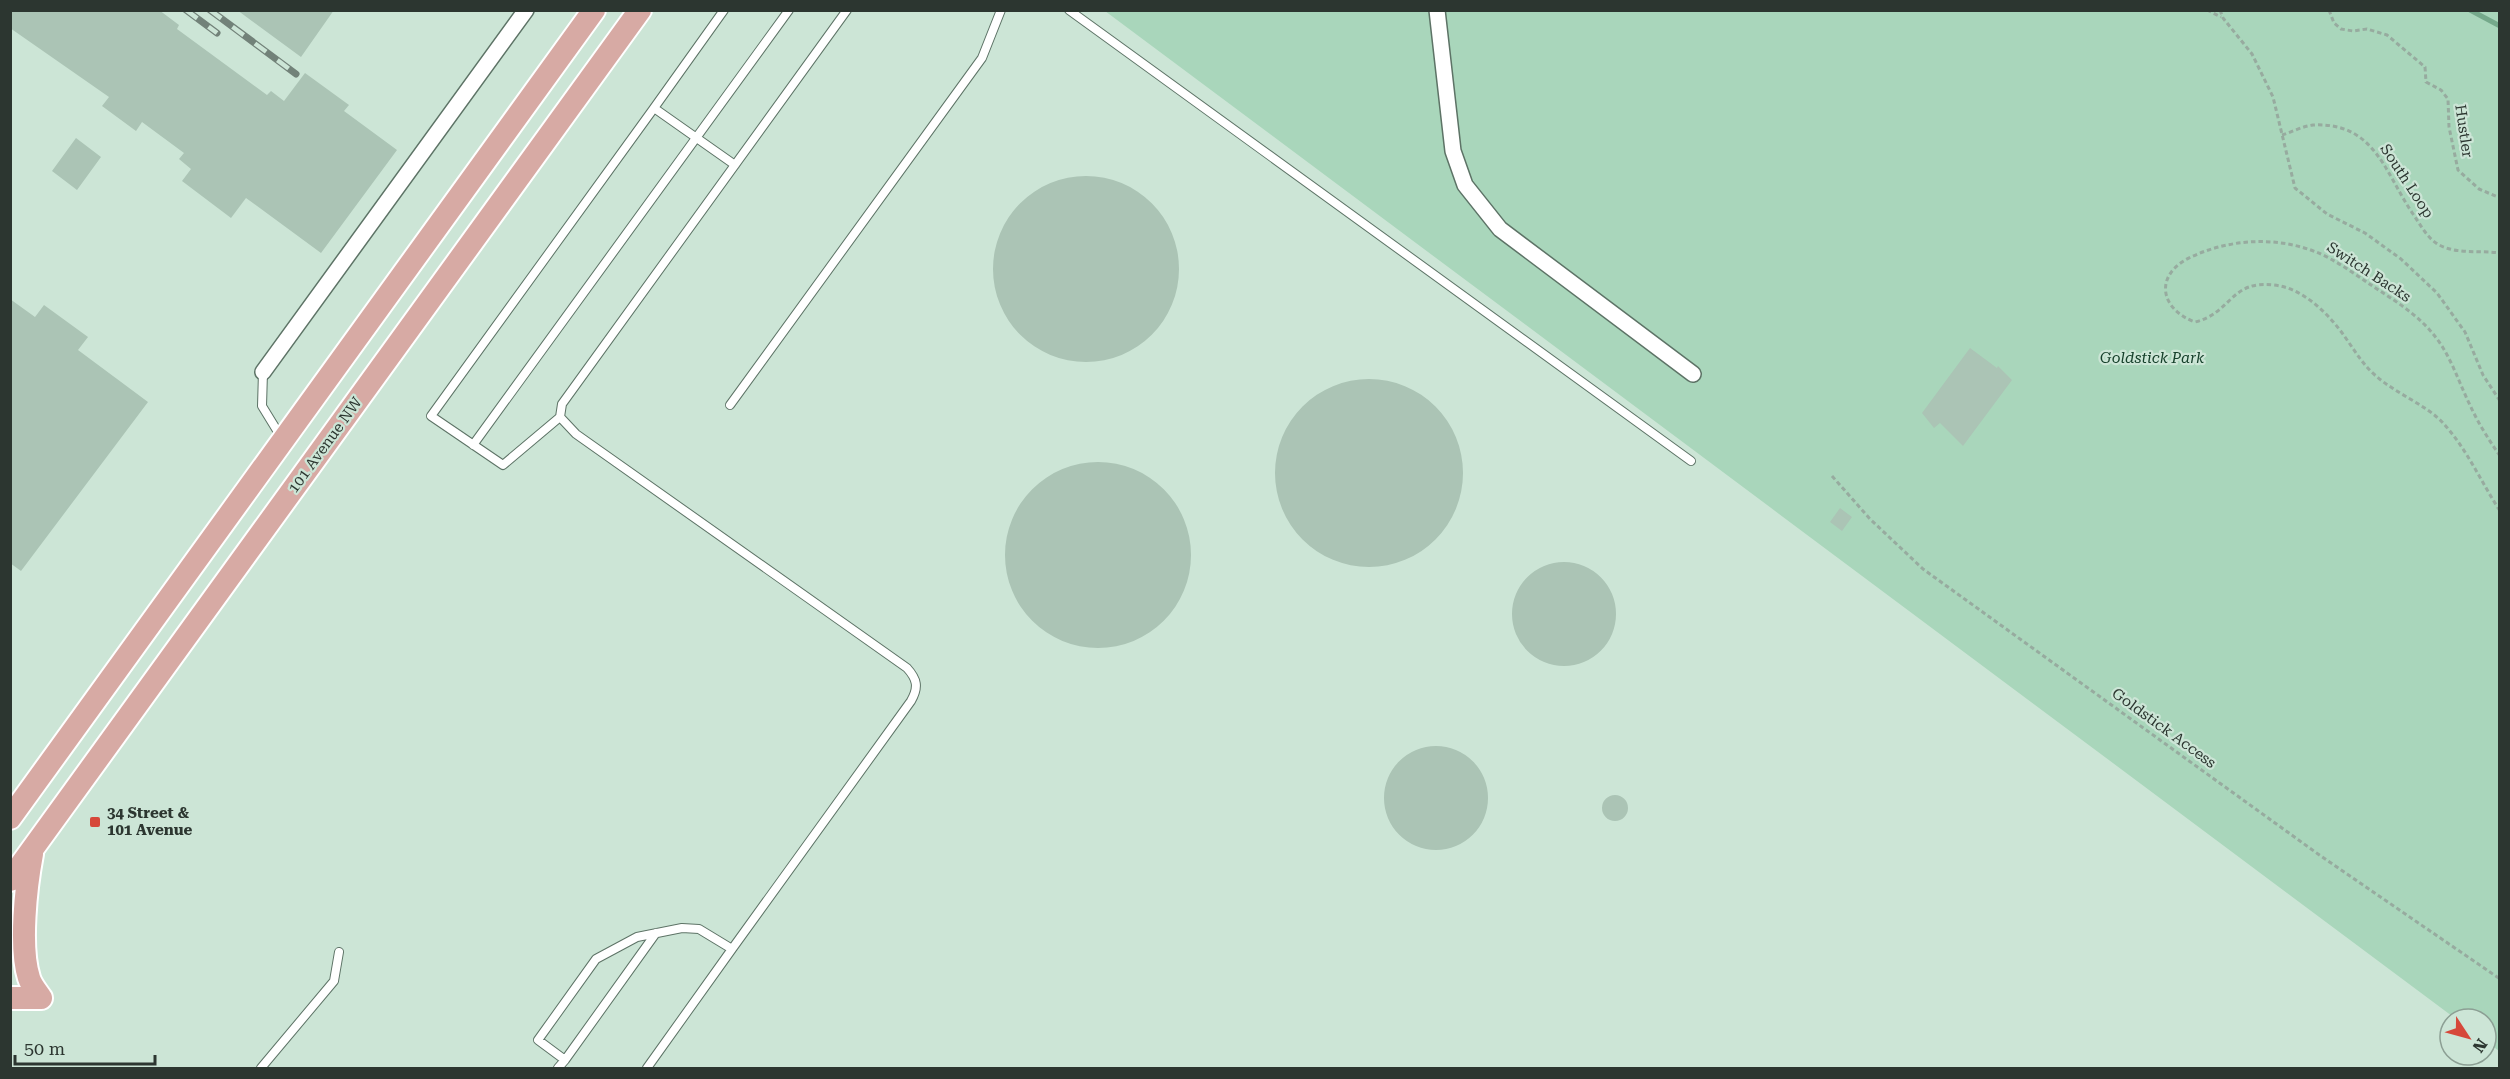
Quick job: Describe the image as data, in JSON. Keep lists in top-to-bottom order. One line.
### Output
{"streets":{"main road":["101 Avenue NW"],"path":["Hustler","South Loop","Switch Backs","Goldstick Access"]},"crossings":[["South Loop","Switch Backs"]],"parks":["Goldstick Park"],"places":{"transit":["34 Street & 101 Avenue"]},"scale_bar":"50 m","north":"bottom right"}
